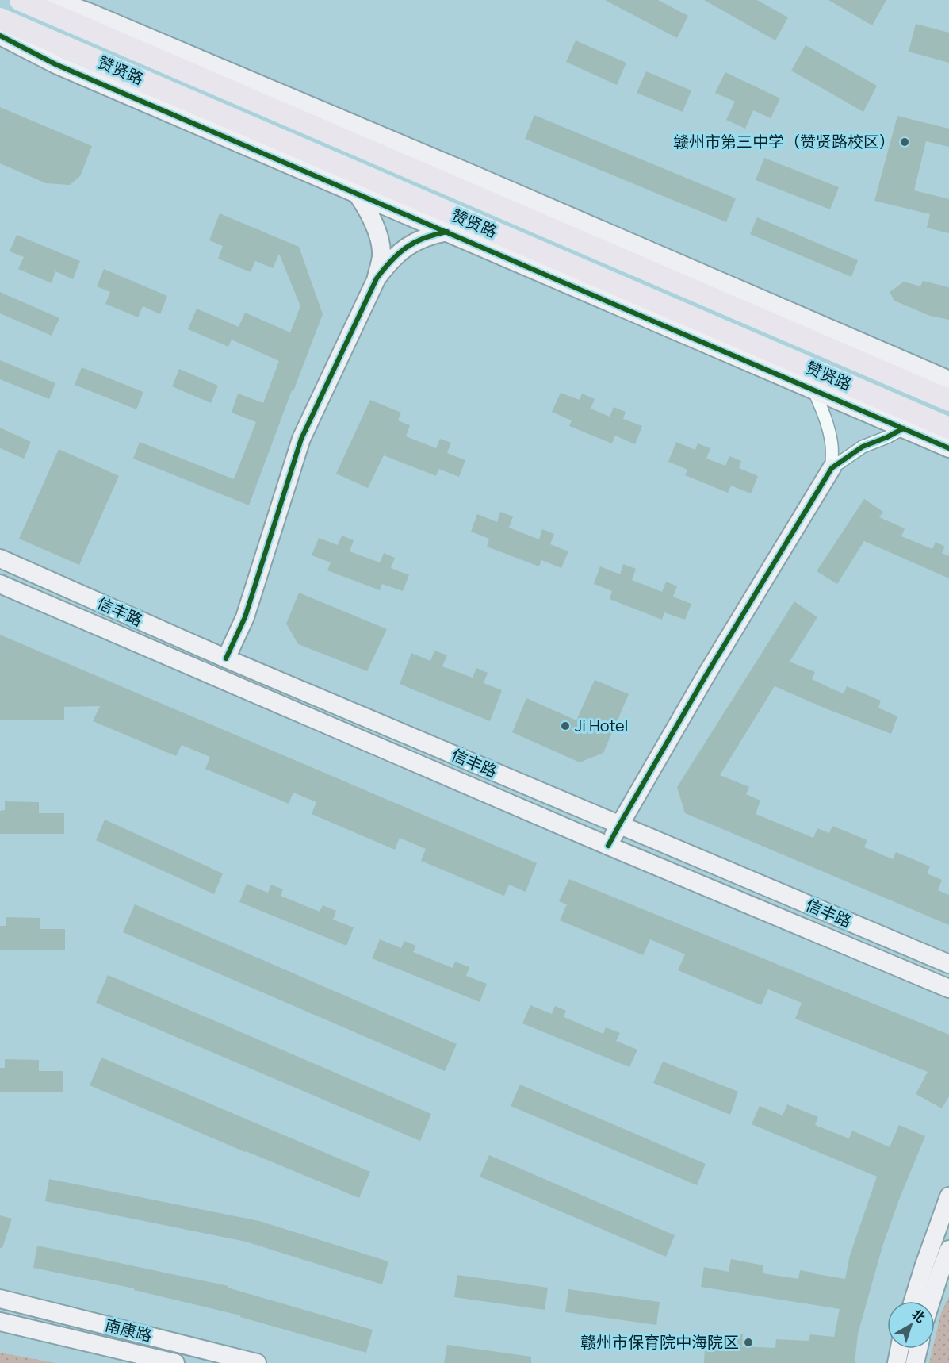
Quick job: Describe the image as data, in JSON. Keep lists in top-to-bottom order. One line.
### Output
{"streets":{"main road":["赞贤路"],"street":["信丰路","南康路"]},"places":["赣州市第三中学（赞贤路校区）","Ji Hotel","赣州市保育院中海院区"],"north":"top right"}
